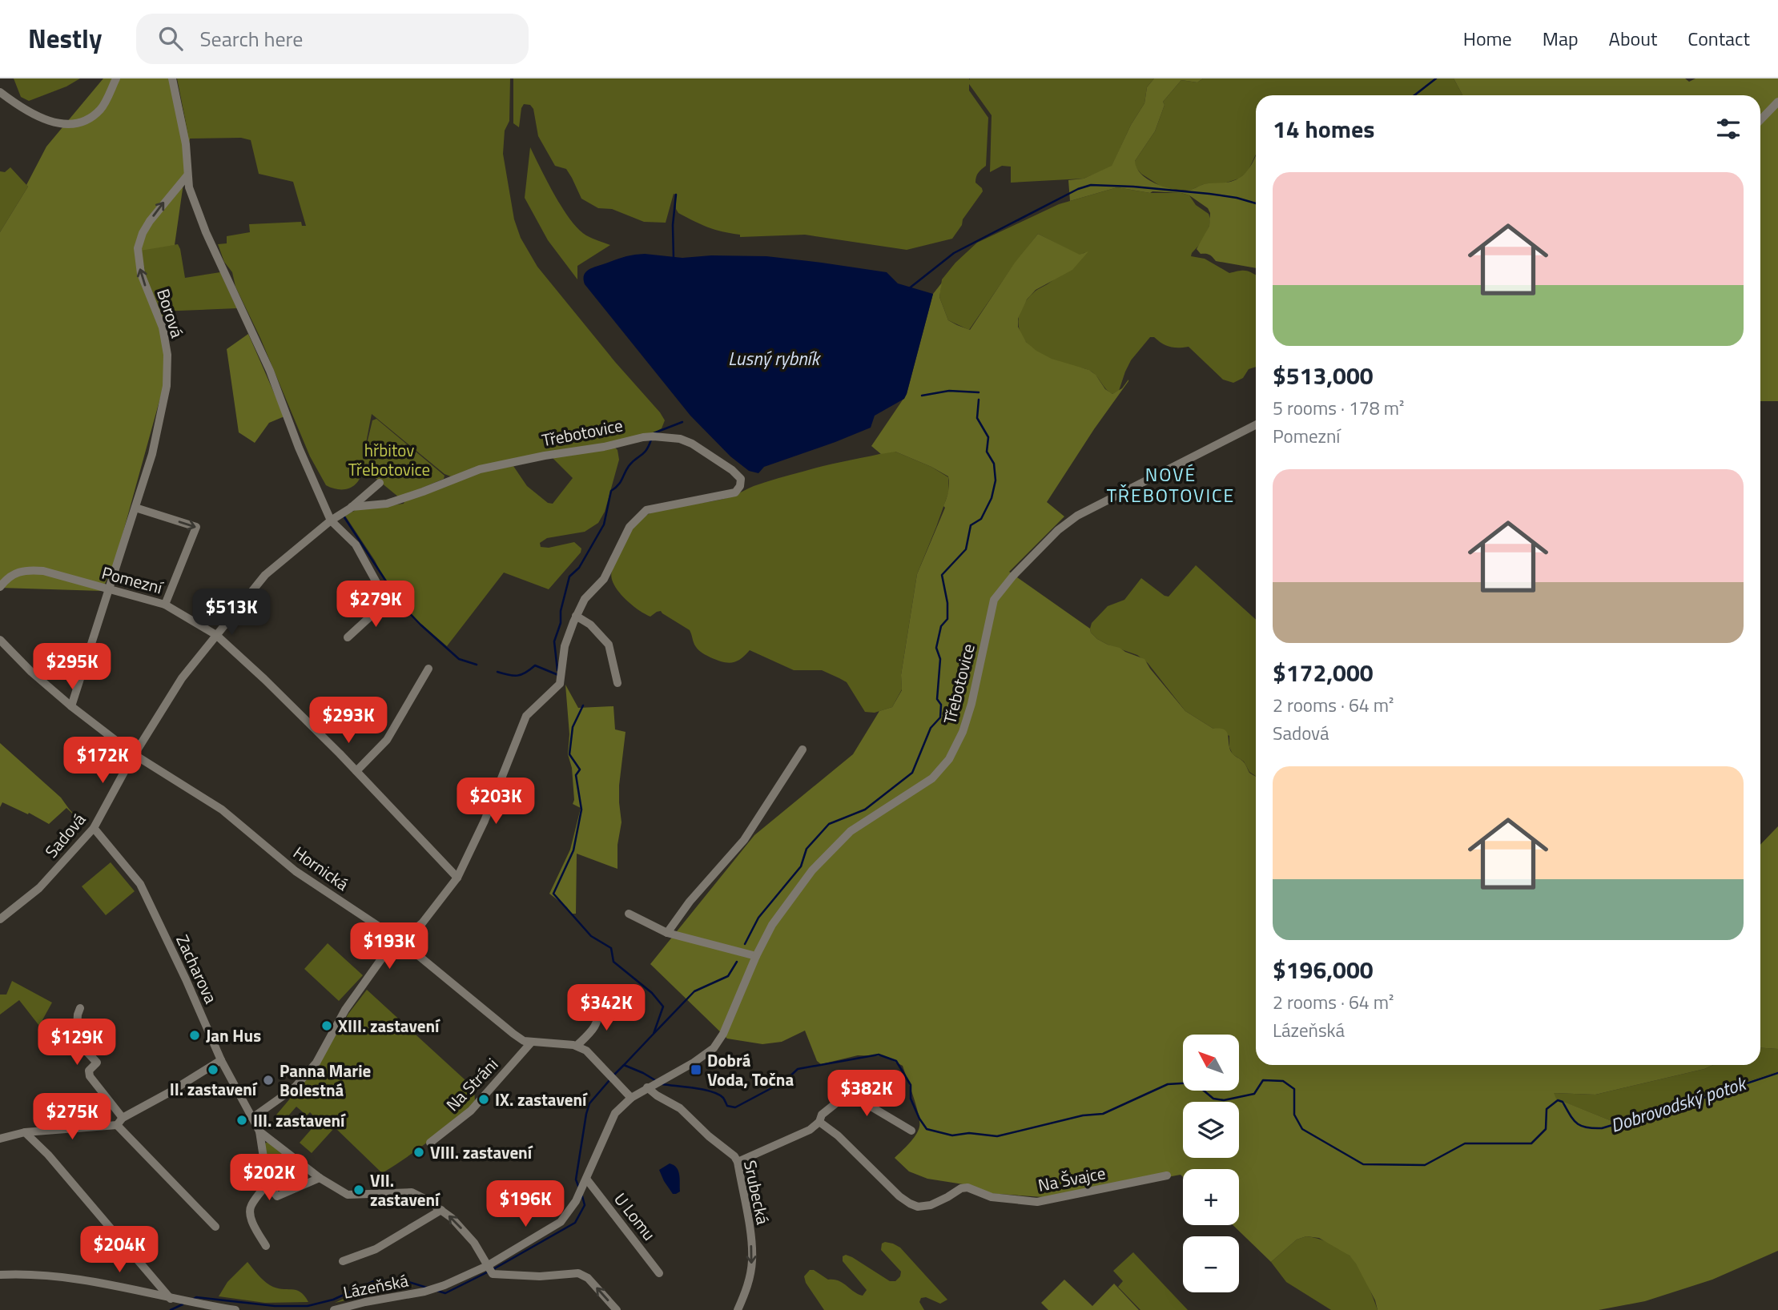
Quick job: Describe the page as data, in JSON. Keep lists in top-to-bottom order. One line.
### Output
{"streets":{"street":["Borová","Třebotovice","Pomezní","Sadová","Hornická","Zacharova","Na Stráni","Na Švajce","Srubecká","U Lomu","Lázeňská"]},"crossings":[["Borová","Pomezní"],["Borová","Hornická"],["Třebotovice","Sadová"],["Třebotovice","Srubecká"],["Pomezní","Sadová"],["Sadová","Hornická"],["Sadová","Zacharova"],["Hornická","Na Stráni"],["Zacharova","Lázeňská"]],"one_way":["Borová","Srubecká"],"districts":["NOVÉ TŘEBOTOVICE"],"water":["Lusný rybník","Dobrovodský potok"],"parks":["hřbitov Třebotovice"],"places":{"other":["XIII. zastavení","Jan Hus","II. zastavení","Panna Marie Bolestná","IX. zastavení","III. zastavení","VIII. zastavení","VII. zastavení"],"transit":["Dobrá Voda, Točna"]},"north":"top left","page":{"header":"Nestly","search":"Search here","nav":["Home","Map","About","Contact"],"heading":"14 homes","list":[{"name":"$513,000","note":"5 rooms · 178 m² · Pomezní"},{"name":"$172,000","note":"2 rooms · 64 m² · Sadová"},{"name":"$196,000","note":"2 rooms · 64 m² · Lázeňská"}],"price":["$279K","$513K","$295K","$293K","$172K","$203K","$193K","$342K","$129K","$382K","$275K","$202K","$196K","$204K"],"map_buttons":["+","−"]}}
